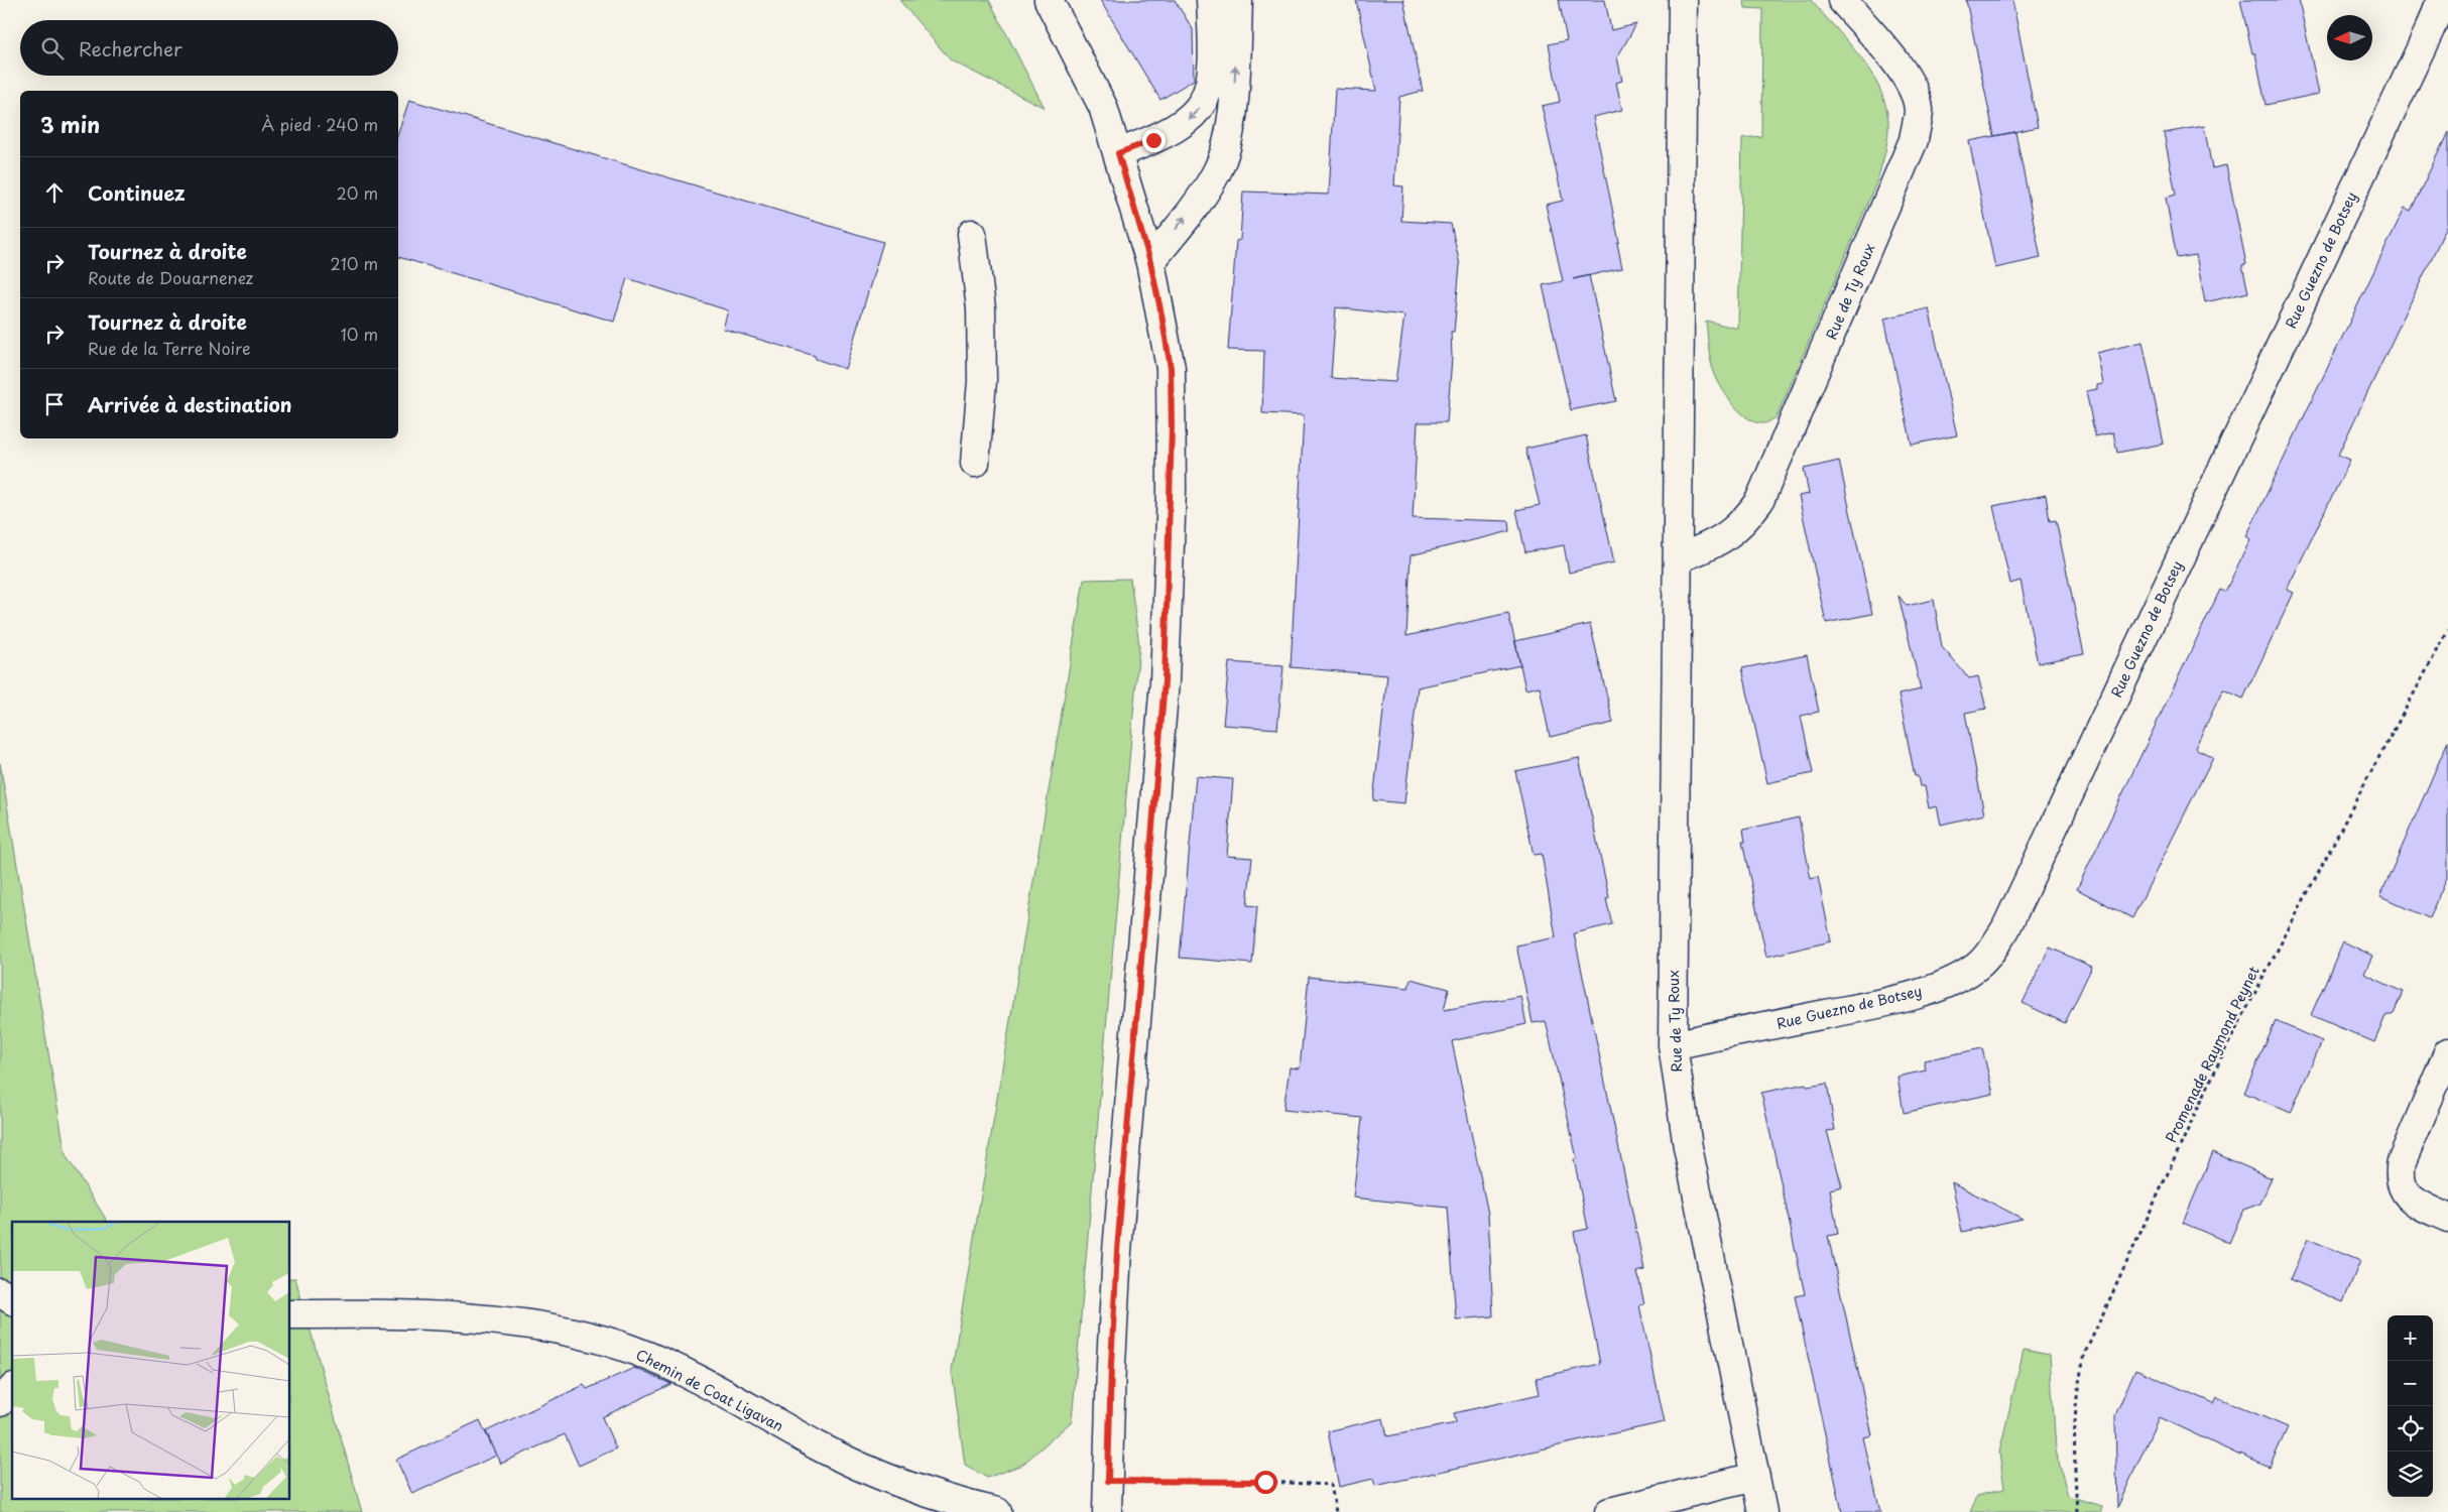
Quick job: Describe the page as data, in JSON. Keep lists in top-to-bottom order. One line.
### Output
{"streets":{"street":["Rue Guezno de Botsey","Rue de Ty Roux","Chemin de Coat Ligavan"],"path":["Promenade Raymond Peynet"]},"crossings":[["Rue Guezno de Botsey","Rue de Ty Roux"]],"north":"left","page":{"search":"Rechercher","heading":["3 min","À pied · 240 m"],"list":[["Continuez","20 m"],["Tournez à droite","Route de Douarnenez","210 m"],["Tournez à droite","Rue de la Terre Noire","10 m"],"Arrivée à destination"],"map_buttons":["+","−"]}}
